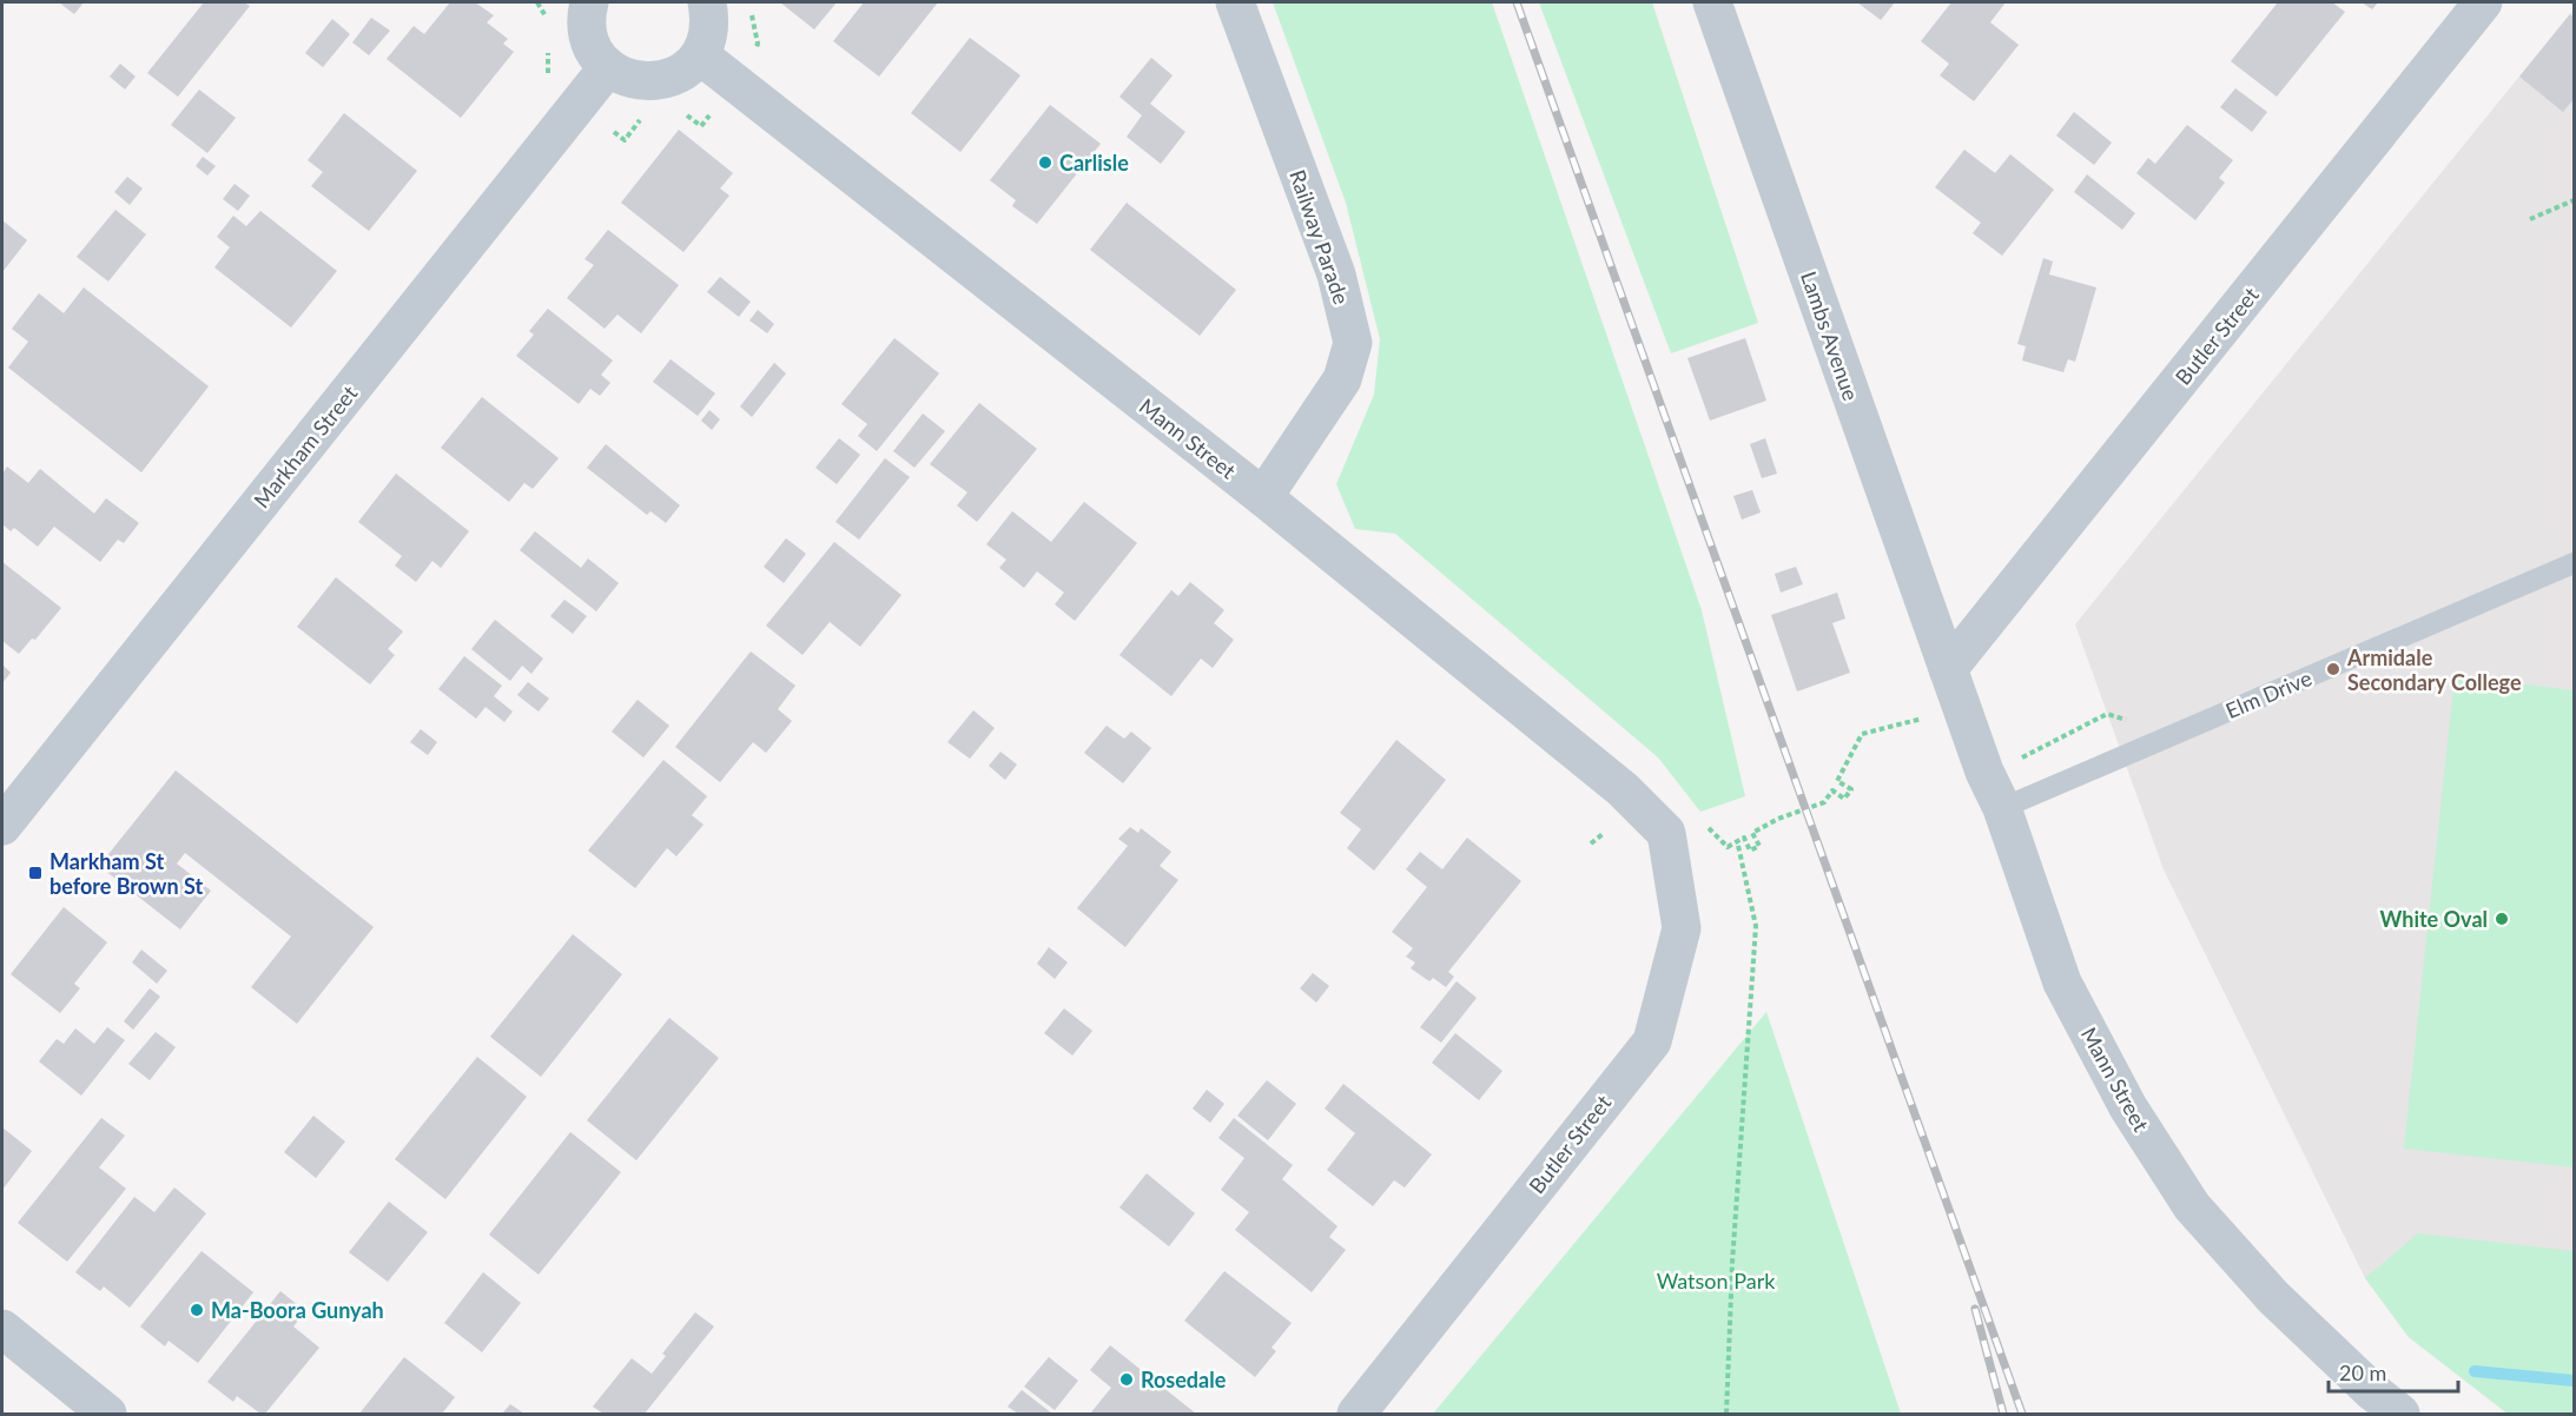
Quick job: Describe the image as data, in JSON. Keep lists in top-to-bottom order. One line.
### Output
{"streets":{"street":["Railway Parade","Lambs Avenue","Butler Street","Mann Street","Markham Street"],"lane":["Elm Drive"]},"crossings":[["Railway Parade","Mann Street"],["Lambs Avenue","Butler Street"],["Lambs Avenue","Mann Street"],["Butler Street","Mann Street"],["Mann Street","Elm Drive"]],"parks":["Watson Park"],"places":{"other":["Carlisle","Armidale Secondary College","White Oval","Ma-Boora Gunyah","Rosedale"],"transit":["Markham St before Brown St"]},"scale_bar":"20 m"}
